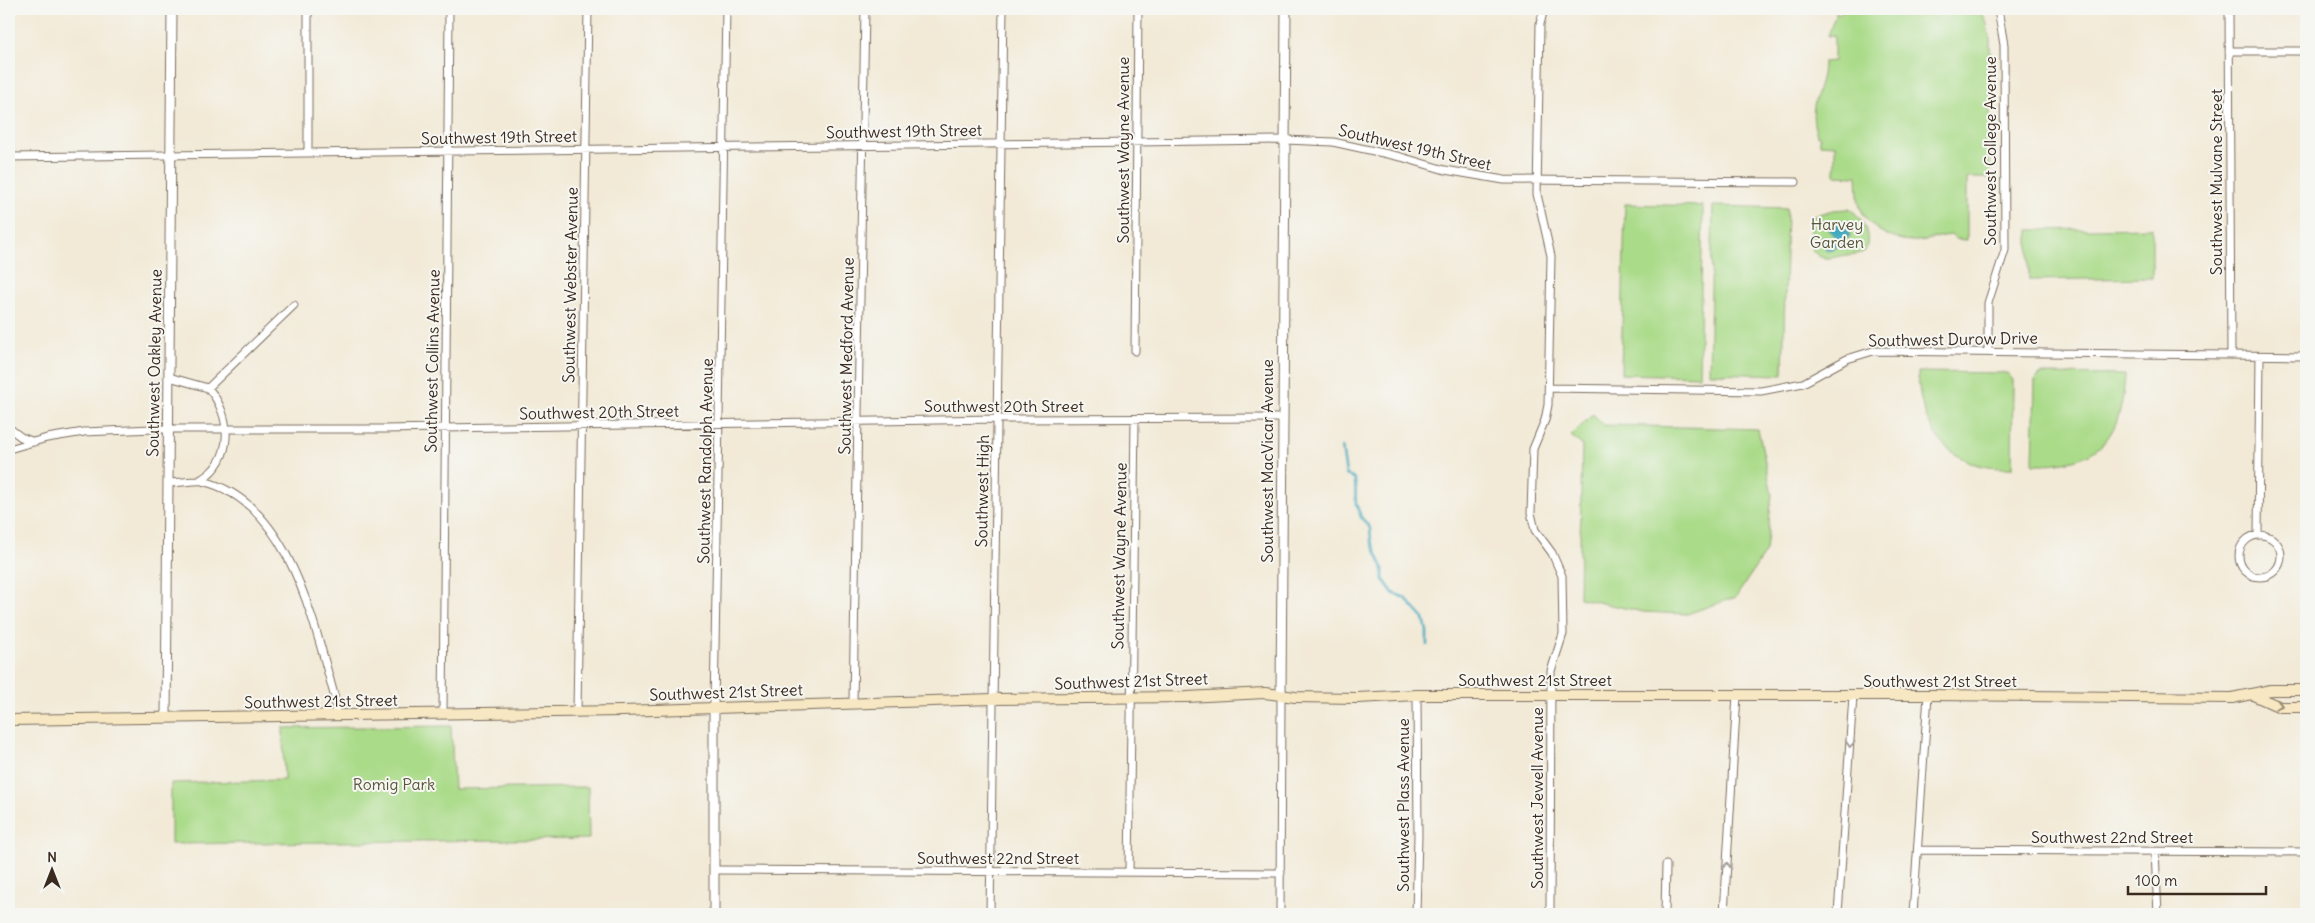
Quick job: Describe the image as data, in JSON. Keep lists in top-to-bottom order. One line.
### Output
{"streets":{"main road":["Southwest 21st Street"],"street":["Southwest 19th Street","Southwest Wayne Avenue","Southwest College Avenue","Southwest Mulvane Street","Southwest Webster Avenue","Southwest Durow Drive","Southwest Medford Avenue","Southwest Collins Avenue","Southwest Oakley Avenue","Southwest 20th Street","Southwest Randolph Avenue","Southwest MacVicar Avenue","Southwest High","Southwest Jewell Avenue","Southwest Plass Avenue","Southwest 22nd Street"]},"crossings":[["Southwest 19th Street","Southwest Wayne Avenue"],["Southwest 19th Street","Southwest Webster Avenue"],["Southwest 19th Street","Southwest Medford Avenue"],["Southwest 19th Street","Southwest Collins Avenue"],["Southwest 19th Street","Southwest Oakley Avenue"],["Southwest 19th Street","Southwest Randolph Avenue"],["Southwest 19th Street","Southwest MacVicar Avenue"],["Southwest 19th Street","Southwest High"],["Southwest 19th Street","Southwest Jewell Avenue"],["Southwest Wayne Avenue","Southwest 20th Street"],["Southwest Wayne Avenue","Southwest 21st Street"],["Southwest Wayne Avenue","Southwest 22nd Street"],["Southwest College Avenue","Southwest Durow Drive"],["Southwest Mulvane Street","Southwest Durow Drive"],["Southwest Webster Avenue","Southwest 20th Street"],["Southwest Webster Avenue","Southwest 21st Street"],["Southwest Durow Drive","Southwest Jewell Avenue"],["Southwest Medford Avenue","Southwest 20th Street"],["Southwest Medford Avenue","Southwest 21st Street"],["Southwest Collins Avenue","Southwest 20th Street"],["Southwest Collins Avenue","Southwest 21st Street"],["Southwest Oakley Avenue","Southwest 20th Street"],["Southwest Oakley Avenue","Southwest 21st Street"],["Southwest 20th Street","Southwest Randolph Avenue"],["Southwest 20th Street","Southwest MacVicar Avenue"],["Southwest 20th Street","Southwest High"],["Southwest Randolph Avenue","Southwest 21st Street"],["Southwest Randolph Avenue","Southwest 22nd Street"],["Southwest MacVicar Avenue","Southwest 21st Street"],["Southwest MacVicar Avenue","Southwest 22nd Street"],["Southwest High","Southwest 21st Street"],["Southwest High","Southwest 22nd Street"],["Southwest 21st Street","Southwest Jewell Avenue"],["Southwest 21st Street","Southwest Plass Avenue"]],"parks":["Harvey Garden","Romig Park"],"scale_bar":"100 m","north":"top"}
